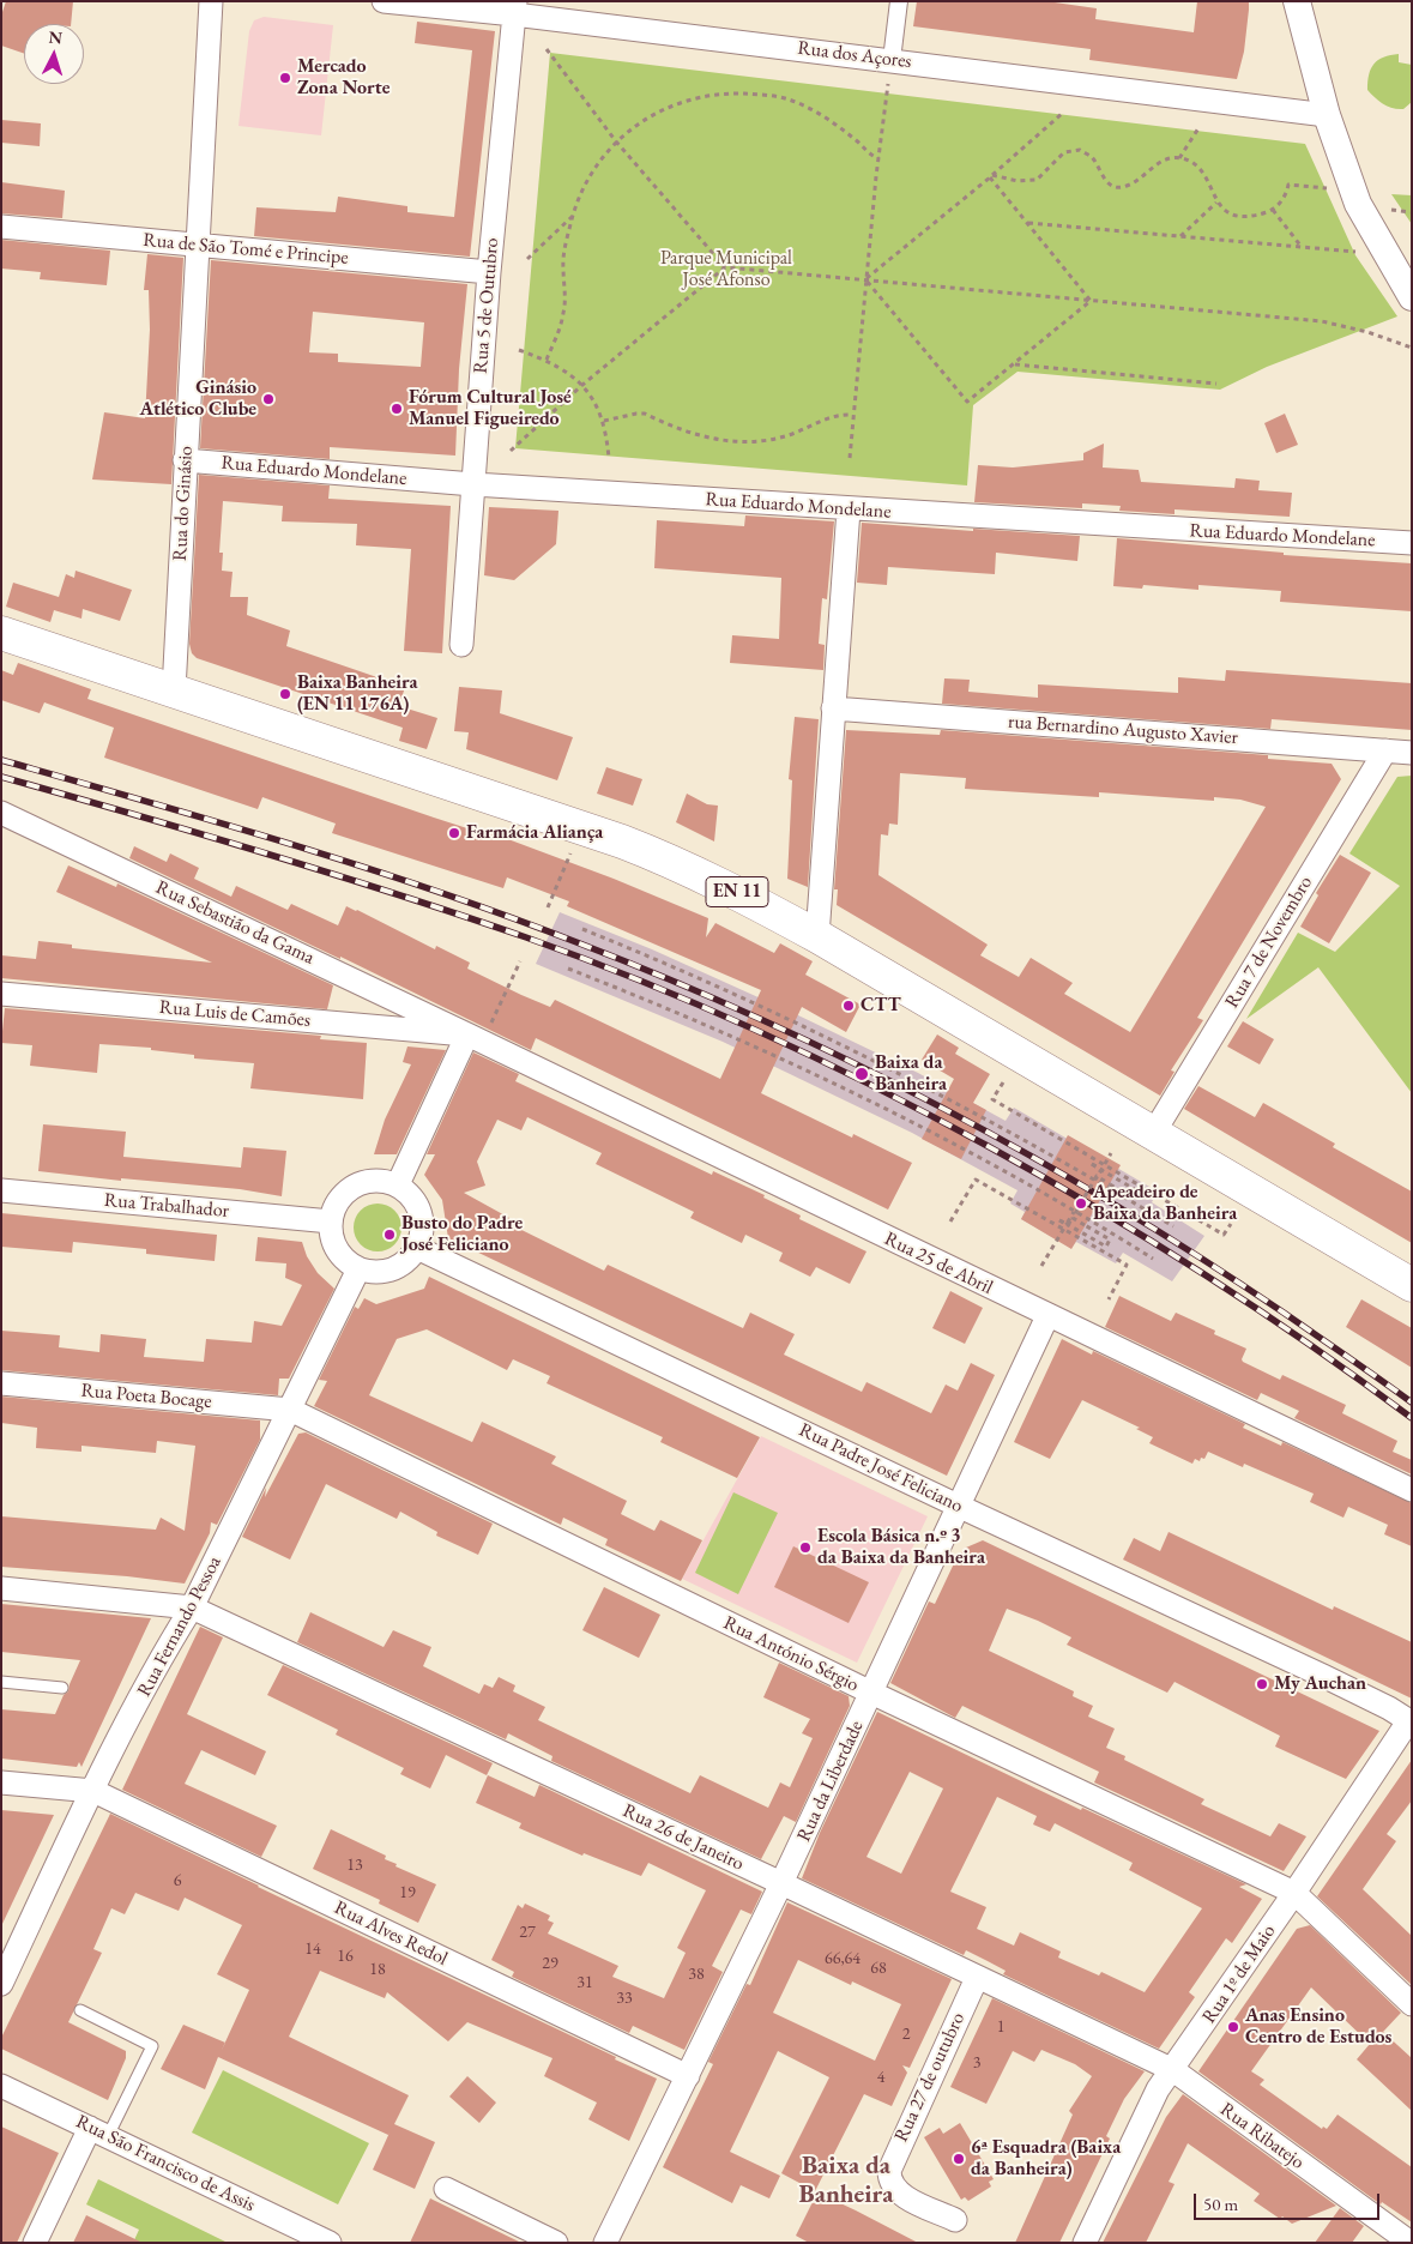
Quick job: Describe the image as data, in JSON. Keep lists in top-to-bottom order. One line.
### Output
{"streets":{"main road":["EN 11"],"street":["Rua dos Açores","Rua de São Tomé e Principe","Rua 5 de Outubro","Rua Eduardo Mondelane","Rua do Ginásio","rua Bernardino Augusto Xavier","Rua Sebastião da Gama","Rua 7 de Novembro","Rua Luis de Camões","Rua Trabalhador","Rua 25 de Abril","Rua Poeta Bocage","Rua Padre José Feliciano","Rua Fernando Pessoa","Rua António Sérgio","Rua da Liberdade","Rua 26 de Janeiro","Rua Alves Redol","Rua 1º de Maio","Rua 27 de outubro","Rua Ribatejo","Rua São Francisco de Assis"]},"crossings":[["Rua dos Açores","Rua 5 de Outubro"],["Rua de São Tomé e Principe","Rua 5 de Outubro"],["Rua de São Tomé e Principe","Rua do Ginásio"],["Rua 5 de Outubro","Rua Eduardo Mondelane"],["Rua Eduardo Mondelane","Rua do Ginásio"],["Rua do Ginásio","EN 11"],["rua Bernardino Augusto Xavier","Rua 7 de Novembro"],["EN 11","Rua 7 de Novembro"],["Rua Sebastião da Gama","Rua Luis de Camões"],["Rua Sebastião da Gama","Rua 25 de Abril"],["Rua Luis de Camões","Rua 25 de Abril"],["Rua Trabalhador","Rua Padre José Feliciano"],["Rua Trabalhador","Rua Fernando Pessoa"],["Rua 25 de Abril","Rua da Liberdade"],["Rua Poeta Bocage","Rua Fernando Pessoa"],["Rua Poeta Bocage","Rua António Sérgio"],["Rua Padre José Feliciano","Rua Fernando Pessoa"],["Rua Padre José Feliciano","Rua da Liberdade"],["Rua Padre José Feliciano","Rua 1º de Maio"],["Rua Fernando Pessoa","Rua António Sérgio"],["Rua Fernando Pessoa","Rua 26 de Janeiro"],["Rua Fernando Pessoa","Rua Alves Redol"],["Rua António Sérgio","Rua da Liberdade"],["Rua António Sérgio","Rua 1º de Maio"],["Rua da Liberdade","Rua 26 de Janeiro"],["Rua da Liberdade","Rua Alves Redol"],["Rua 26 de Janeiro","Rua 1º de Maio"],["Rua 26 de Janeiro","Rua 27 de outubro"],["Rua 26 de Janeiro","Rua Ribatejo"],["Rua 1º de Maio","Rua Ribatejo"]],"districts":["Baixa da Banheira"],"parks":["Parque Municipal José Afonso"],"places":["Mercado Zona Norte","Ginásio Atlético Clube","Fórum Cultural José Manuel Figueiredo","Baixa Banheira (EN 11 176A)","Farmácia Aliança","CTT","Baixa da Banheira","Apeadeiro de Baixa da Banheira","Busto do Padre José Feliciano","Escola Básica n.º 3 da Baixa da Banheira","My Auchan","Anas Ensino Centro de Estudos","6ª Esquadra (Baixa da Banheira)"],"house_numbers":["13","6","19","27","14","16","66,64","29","68","18","38","31","33","1","2","3","4"],"scale_bar":"50 m","north":"top"}
